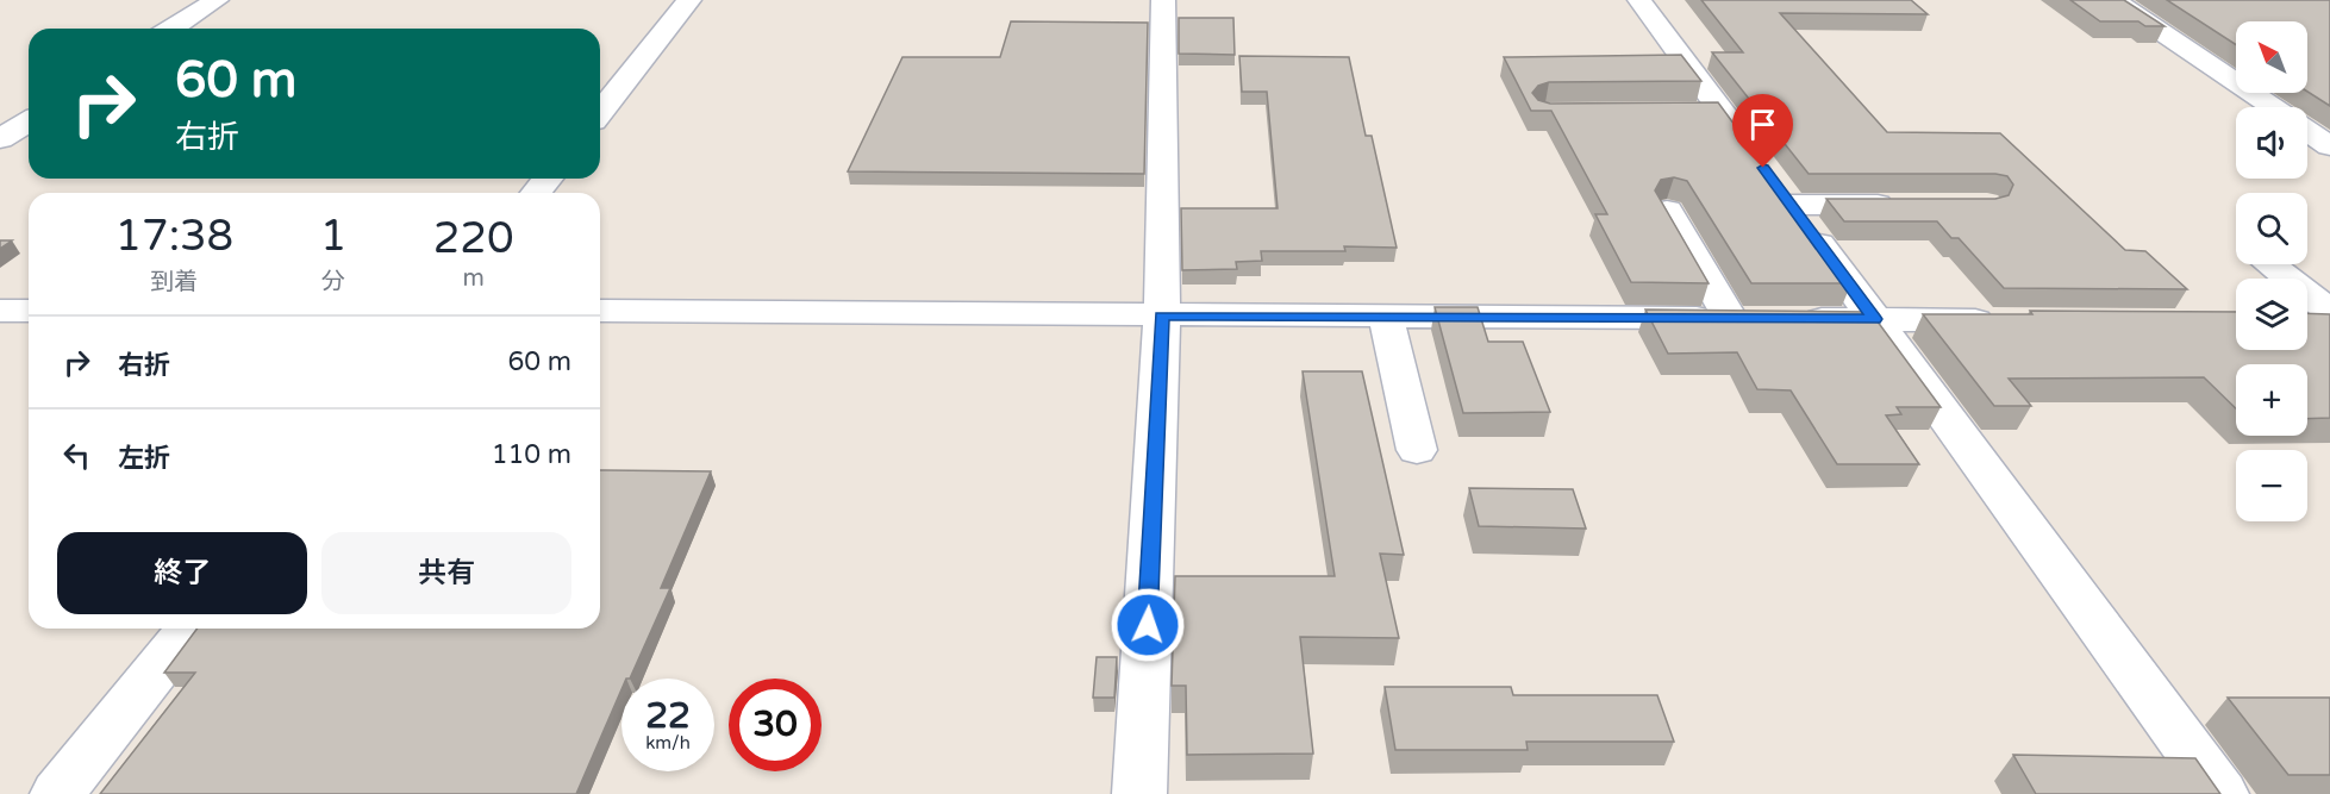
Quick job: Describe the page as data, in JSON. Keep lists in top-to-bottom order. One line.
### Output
{"north":"top left","page":{"map_buttons":["+","−"],"turn":["60 m","右折"],"eta":["17:38","到着","1","分","220","m"],"list":[{"name":"右折","value":"60 m"},{"name":"左折","value":"110 m"}],"buttons":["終了","共有"],"speed":"22 km/h","limit":"30"}}
